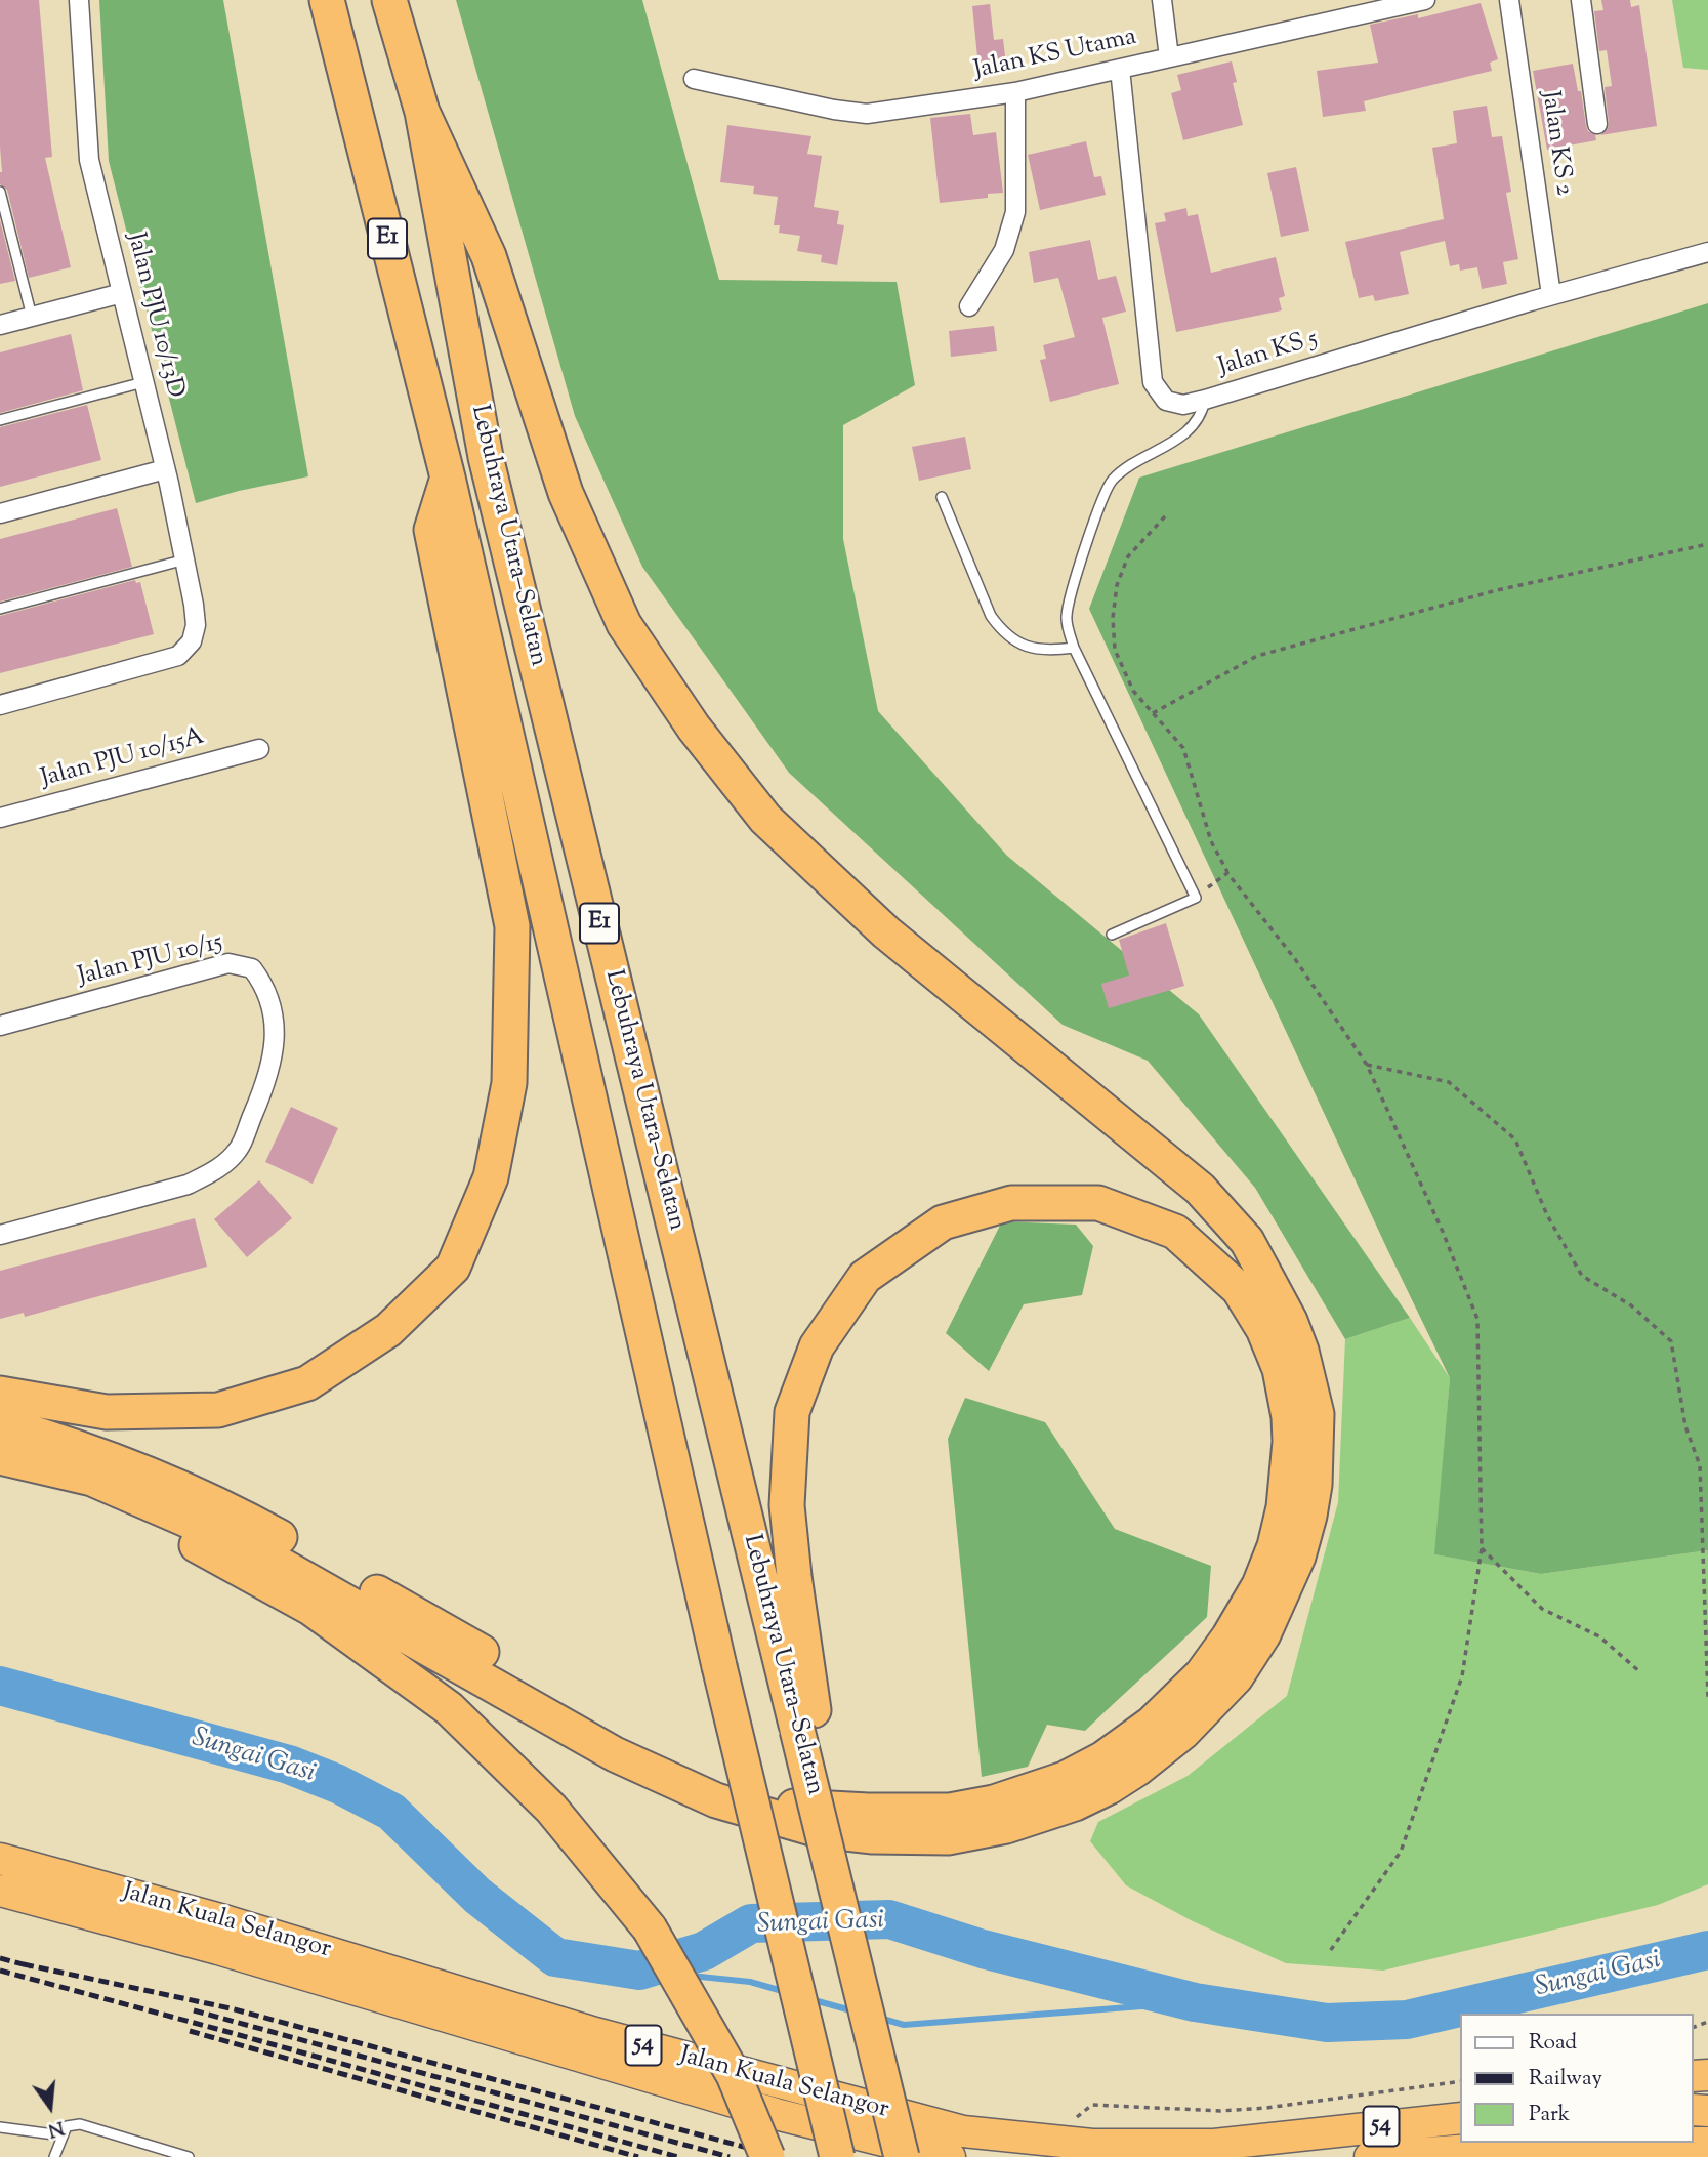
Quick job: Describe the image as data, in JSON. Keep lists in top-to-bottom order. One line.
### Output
{"streets":{"highway":["E1","Lebuhraya Utara–Selatan","Jalan Kuala Selangor","54"],"street":["Jalan KS Utama","Jalan KS 2","Jalan PJU 10/13D","Jalan KS 5","Jalan PJU 10/15A","Jalan PJU 10/15"]},"crossings":[["Jalan KS Utama","Jalan KS 5"],["Jalan KS 2","Jalan KS 5"]],"water":["Sungai Gasi"],"legend":["Road","Railway","Park"],"north":"bottom"}
